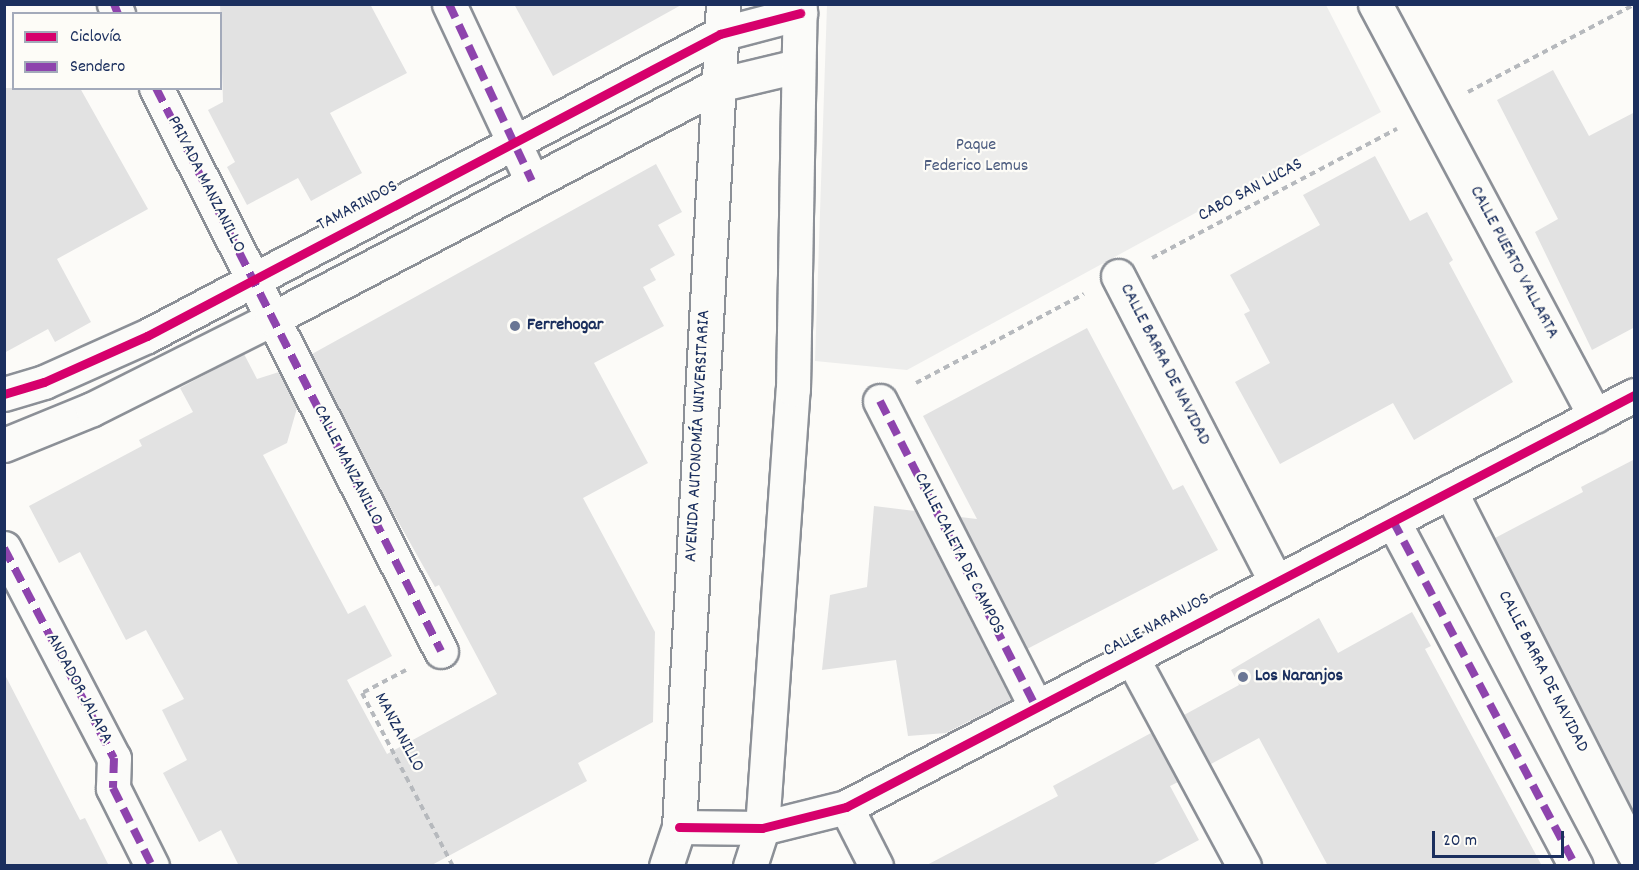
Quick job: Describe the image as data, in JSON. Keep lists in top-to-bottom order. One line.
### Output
{"streets":{"street":["PRIVADA MANZANILLO","TAMARINDOS","CALLE PUERTO VALLARTA","CALLE BARRA DE NAVIDAD","AVENIDA AUTONOMÍA UNIVERSITARIA","CALLE MANZANILLO","CALLE CALETA DE CAMPOS","CALLE NARANJOS","ANDADOR JALAPA"],"path":["CABO SAN LUCAS","MANZANILLO"]},"crossings":[["PRIVADA MANZANILLO","TAMARINDOS"],["PRIVADA MANZANILLO","CALLE MANZANILLO"],["CABO SAN LUCAS","CALLE PUERTO VALLARTA"],["CABO SAN LUCAS","CALLE BARRA DE NAVIDAD"],["CABO SAN LUCAS","CALLE CALETA DE CAMPOS"],["TAMARINDOS","AVENIDA AUTONOMÍA UNIVERSITARIA"],["TAMARINDOS","CALLE MANZANILLO"],["CALLE PUERTO VALLARTA","CALLE NARANJOS"],["CALLE BARRA DE NAVIDAD","CALLE NARANJOS"],["AVENIDA AUTONOMÍA UNIVERSITARIA","CALLE NARANJOS"],["CALLE MANZANILLO","MANZANILLO"],["CALLE CALETA DE CAMPOS","CALLE NARANJOS"]],"parks":["Paque Federico Lemus"],"places":["Ferrehogar","Los Naranjos"],"legend":["Ciclovía","Sendero"],"scale_bar":"20 m"}
